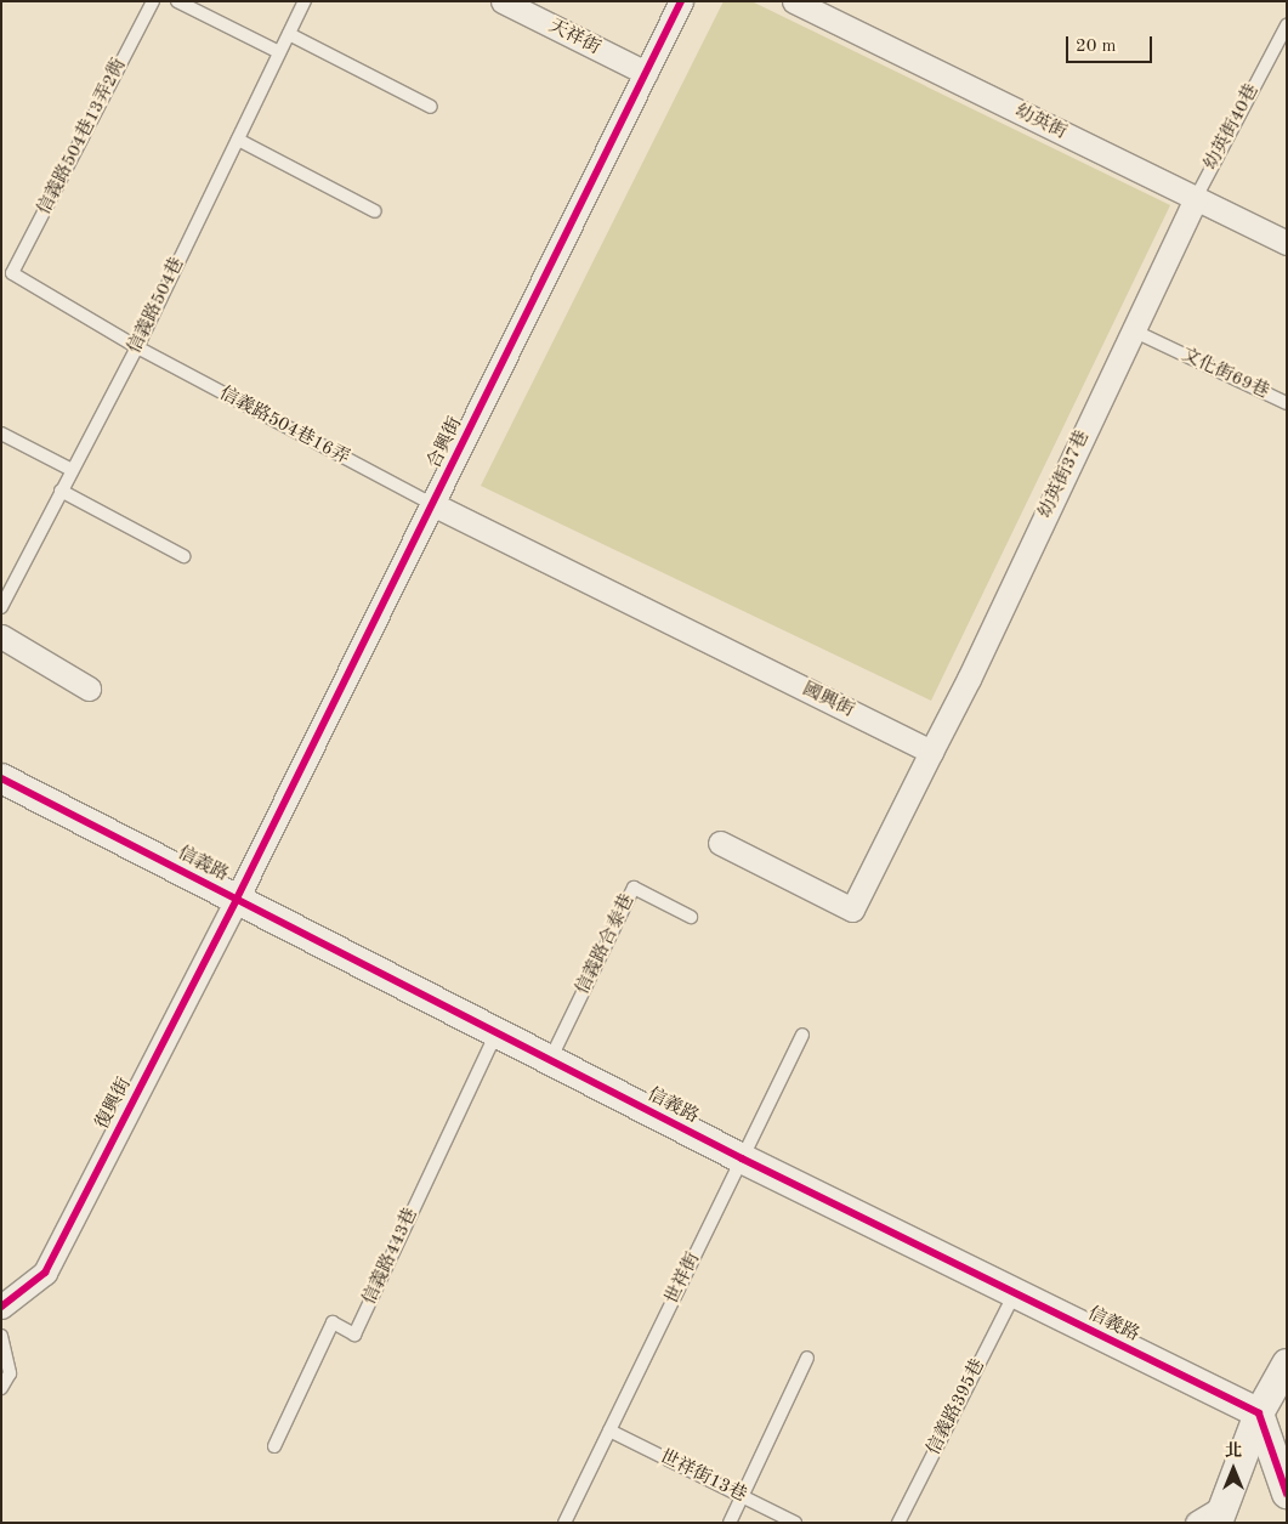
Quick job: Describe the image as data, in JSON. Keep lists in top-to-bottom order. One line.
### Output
{"streets":{"street":["天祥街","幼英街","合興街","幼英街37巷","國興街","信義路","復興街"],"lane":["幼英街40巷","信義路504巷13弄2衖","信義路504巷","文化街69巷","信義路504巷16弄","信義路合泰巷","信義路443巷","世祥街","信義路395巷","世祥街13巷"]},"crossings":[["天祥街","合興街"],["幼英街","幼英街40巷"],["幼英街","幼英街37巷"],["幼英街40巷","幼英街37巷"],["信義路504巷13弄2衖","信義路504巷16弄"],["信義路504巷","信義路504巷16弄"],["文化街69巷","幼英街37巷"],["信義路504巷16弄","合興街"],["信義路504巷16弄","國興街"],["合興街","國興街"],["合興街","信義路"],["合興街","復興街"],["幼英街37巷","國興街"],["信義路","信義路合泰巷"],["信義路","復興街"],["信義路","信義路443巷"],["信義路","世祥街"],["信義路","信義路395巷"],["世祥街","世祥街13巷"]],"scale_bar":"20 m","north":"top"}
